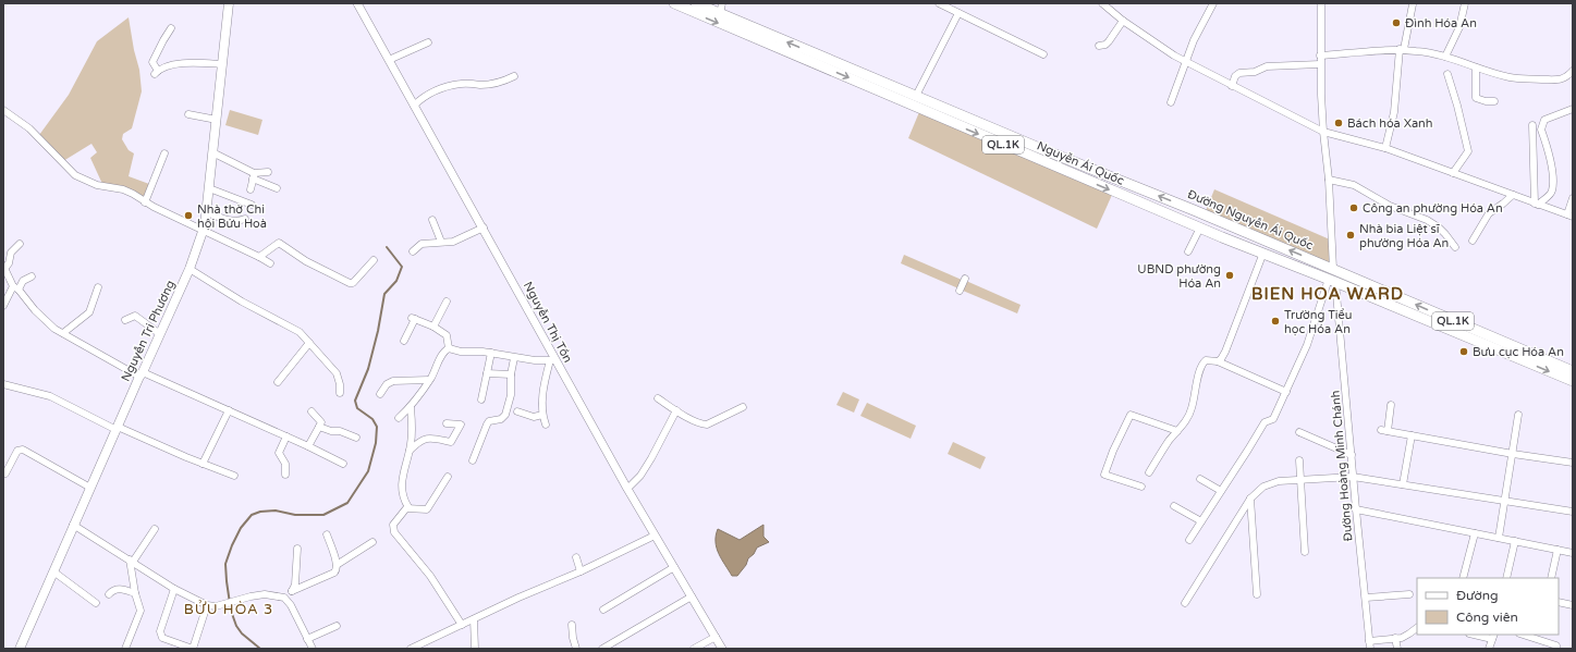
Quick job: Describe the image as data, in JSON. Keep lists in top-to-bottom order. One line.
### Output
{"streets":{"main road":["QL.1K","Nguyễn Ái Quốc","Đường Nguyễn Ái Quốc","Nguyễn Tri Phương"],"street":["Nguyễn Thị Tồn","Đường Hoàng Minh Chánh"]},"crossings":[["QL.1K","Nguyễn Ái Quốc"],["QL.1K","Đường Hoàng Minh Chánh"],["Nguyễn Ái Quốc","Đường Nguyễn Ái Quốc"],["Nguyễn Ái Quốc","Đường Hoàng Minh Chánh"]],"districts":["BIEN HOA WARD","BỬU HÒA 3"],"places":["Đình Hóa An","Bách hóa Xanh","Công an phường Hóa An","Nhà thờ Chi hội Bửu Hoà","Nhà bia Liệt sĩ phường Hóa An","UBND phường Hóa An","Trường Tiểu học Hóa An","Bưu cục Hóa An"],"legend":["Đường","Công viên"]}
